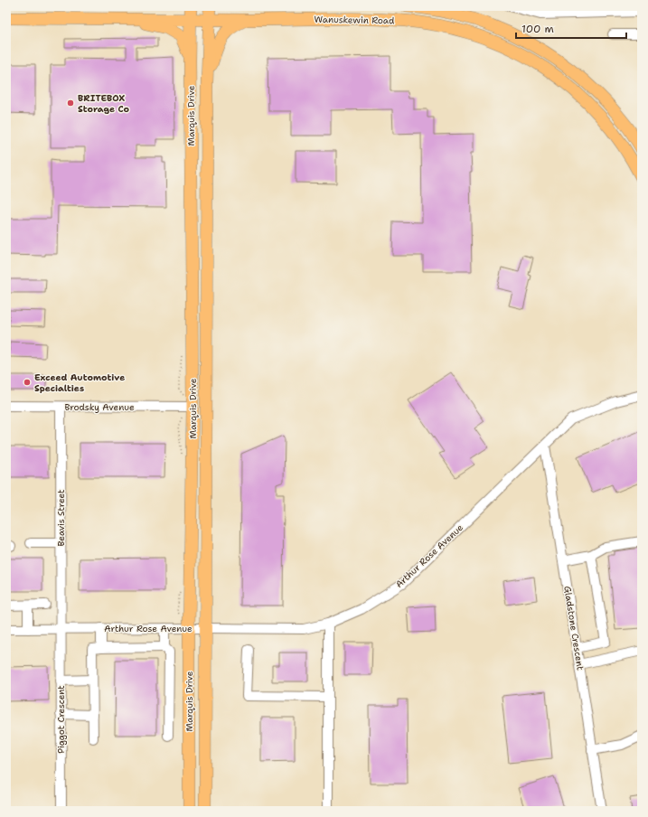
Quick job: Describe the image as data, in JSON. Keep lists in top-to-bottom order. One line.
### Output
{"streets":{"main road":["Wanuskewin Road","Marquis Drive"],"street":["Brodsky Avenue","Beavis Street","Arthur Rose Avenue","Gladstone Crescent","Piggot Crescent"]},"crossings":[["Wanuskewin Road","Marquis Drive"],["Marquis Drive","Brodsky Avenue"],["Marquis Drive","Arthur Rose Avenue"],["Brodsky Avenue","Beavis Street"],["Beavis Street","Arthur Rose Avenue"],["Beavis Street","Piggot Crescent"],["Arthur Rose Avenue","Gladstone Crescent"],["Arthur Rose Avenue","Piggot Crescent"]],"places":["BRITEBOX Storage Co","Exceed Automotive Specialties"],"scale_bar":"100 m"}
